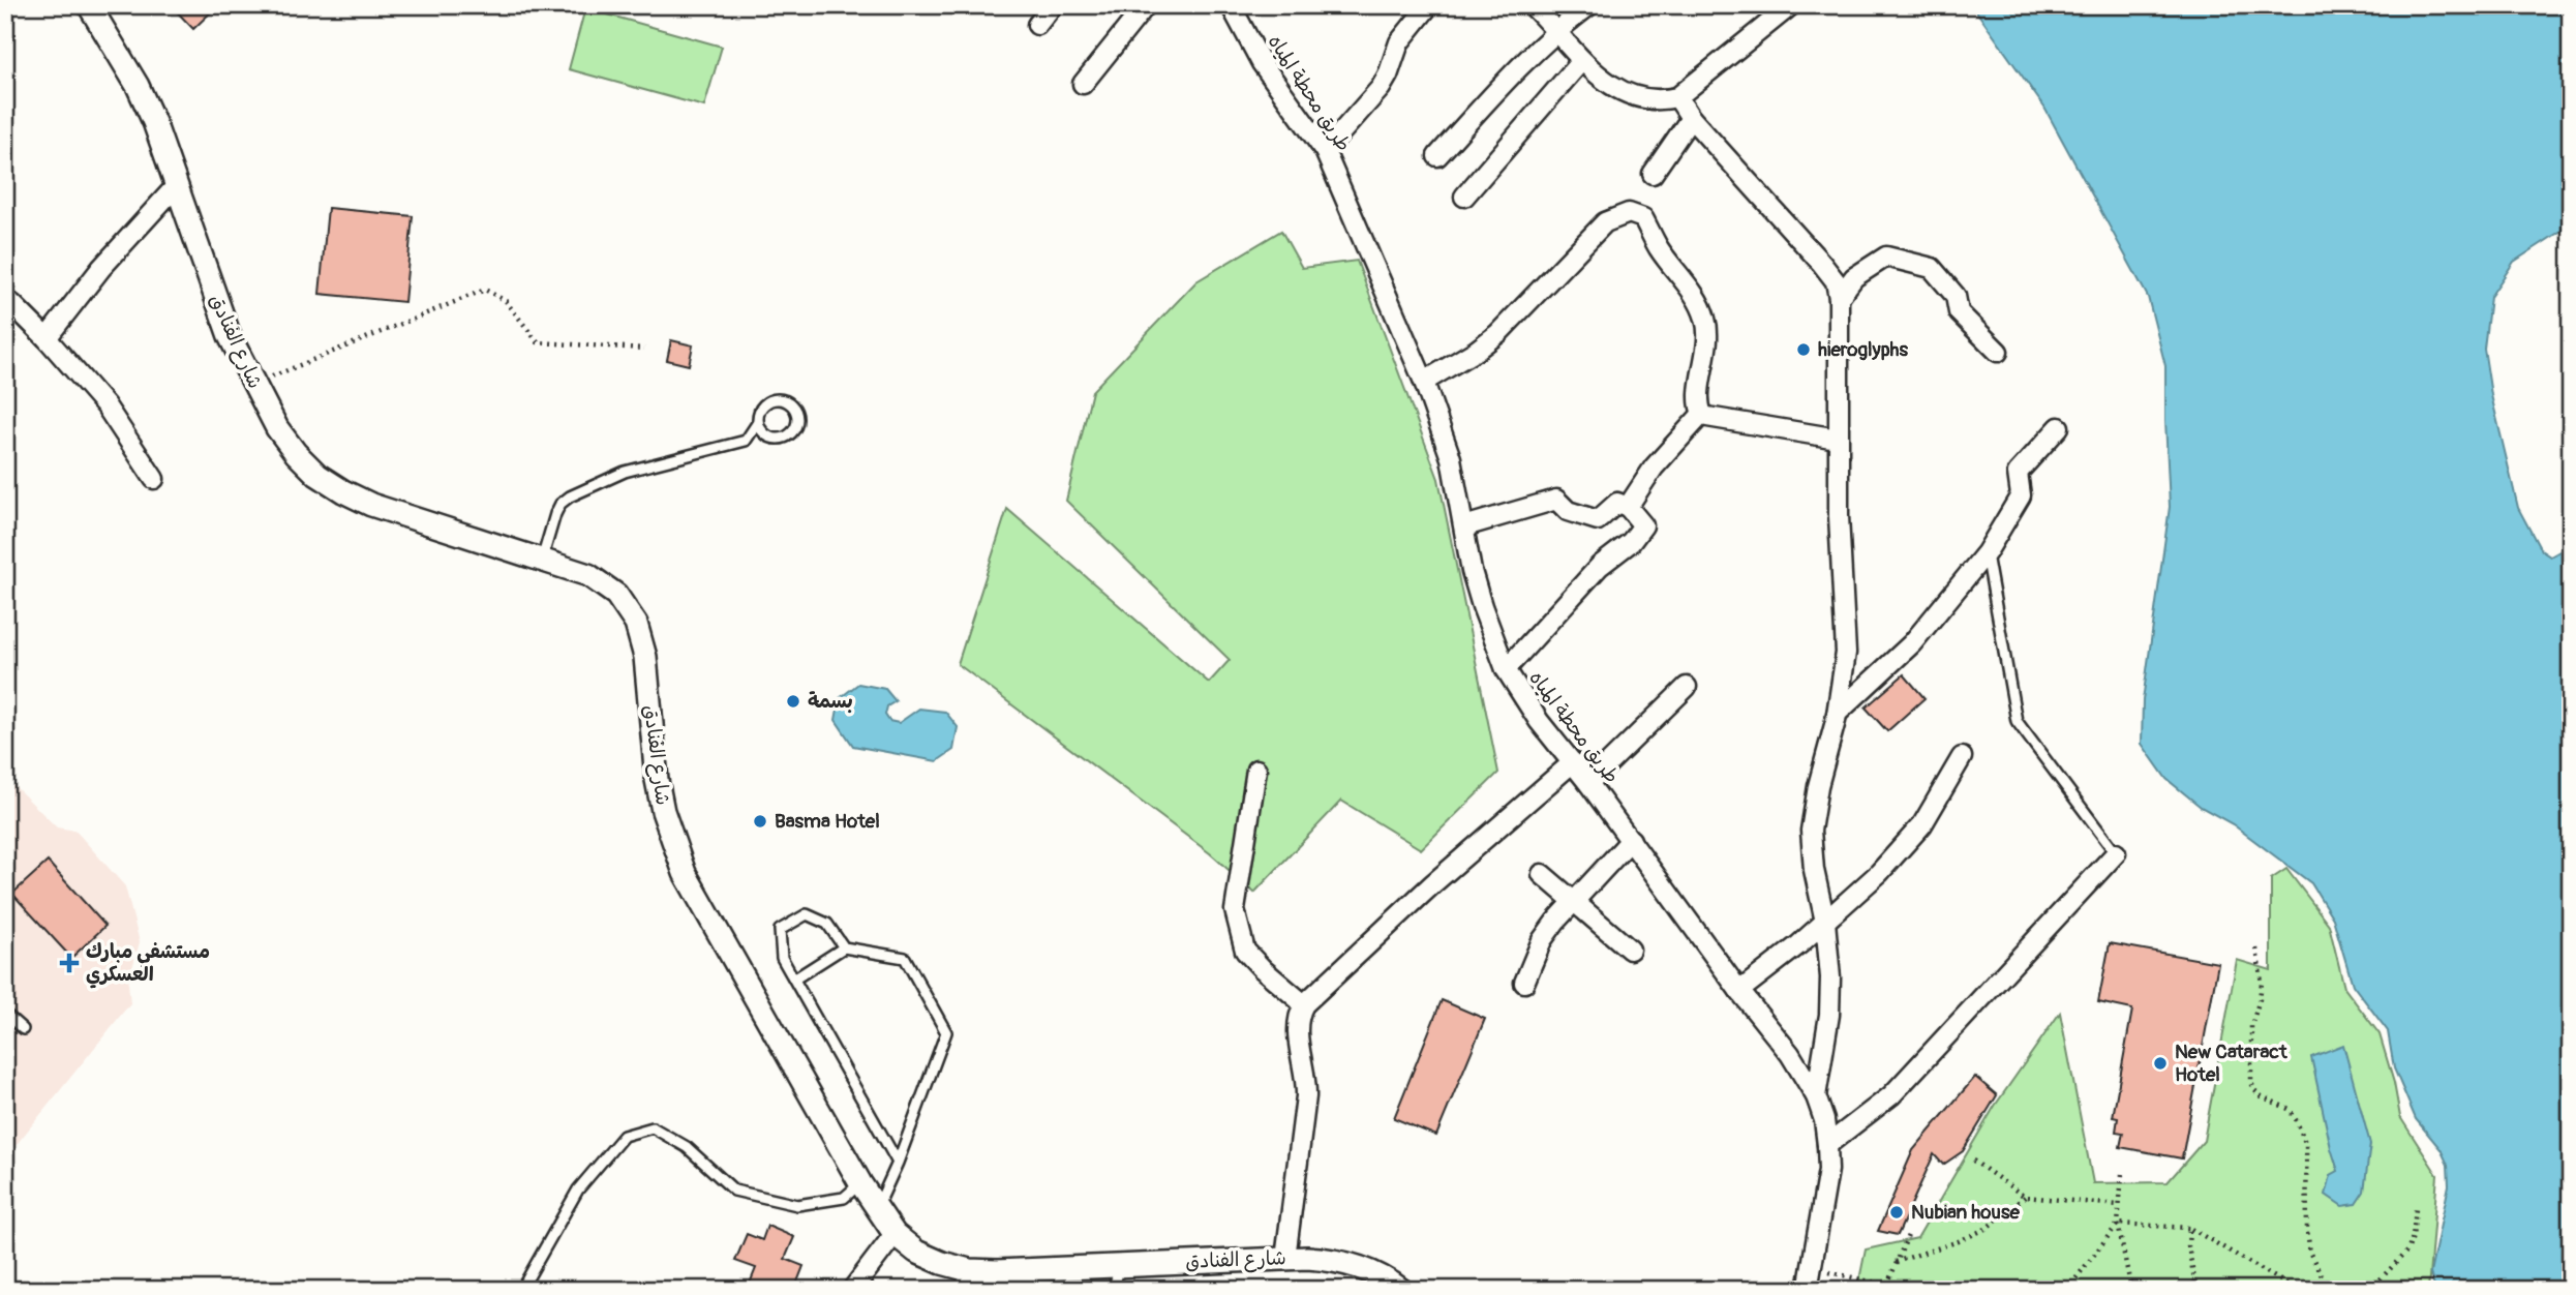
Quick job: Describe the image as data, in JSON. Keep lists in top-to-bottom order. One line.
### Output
{"streets":{"street":["طريق محطة المياه","شارع الفنادق"]},"places":{"other":["hieroglyphs","بسمة","Basma Hotel","New Cataract Hotel","Nubian house"],"health":["مستشفي مبارك العسكري"]}}
